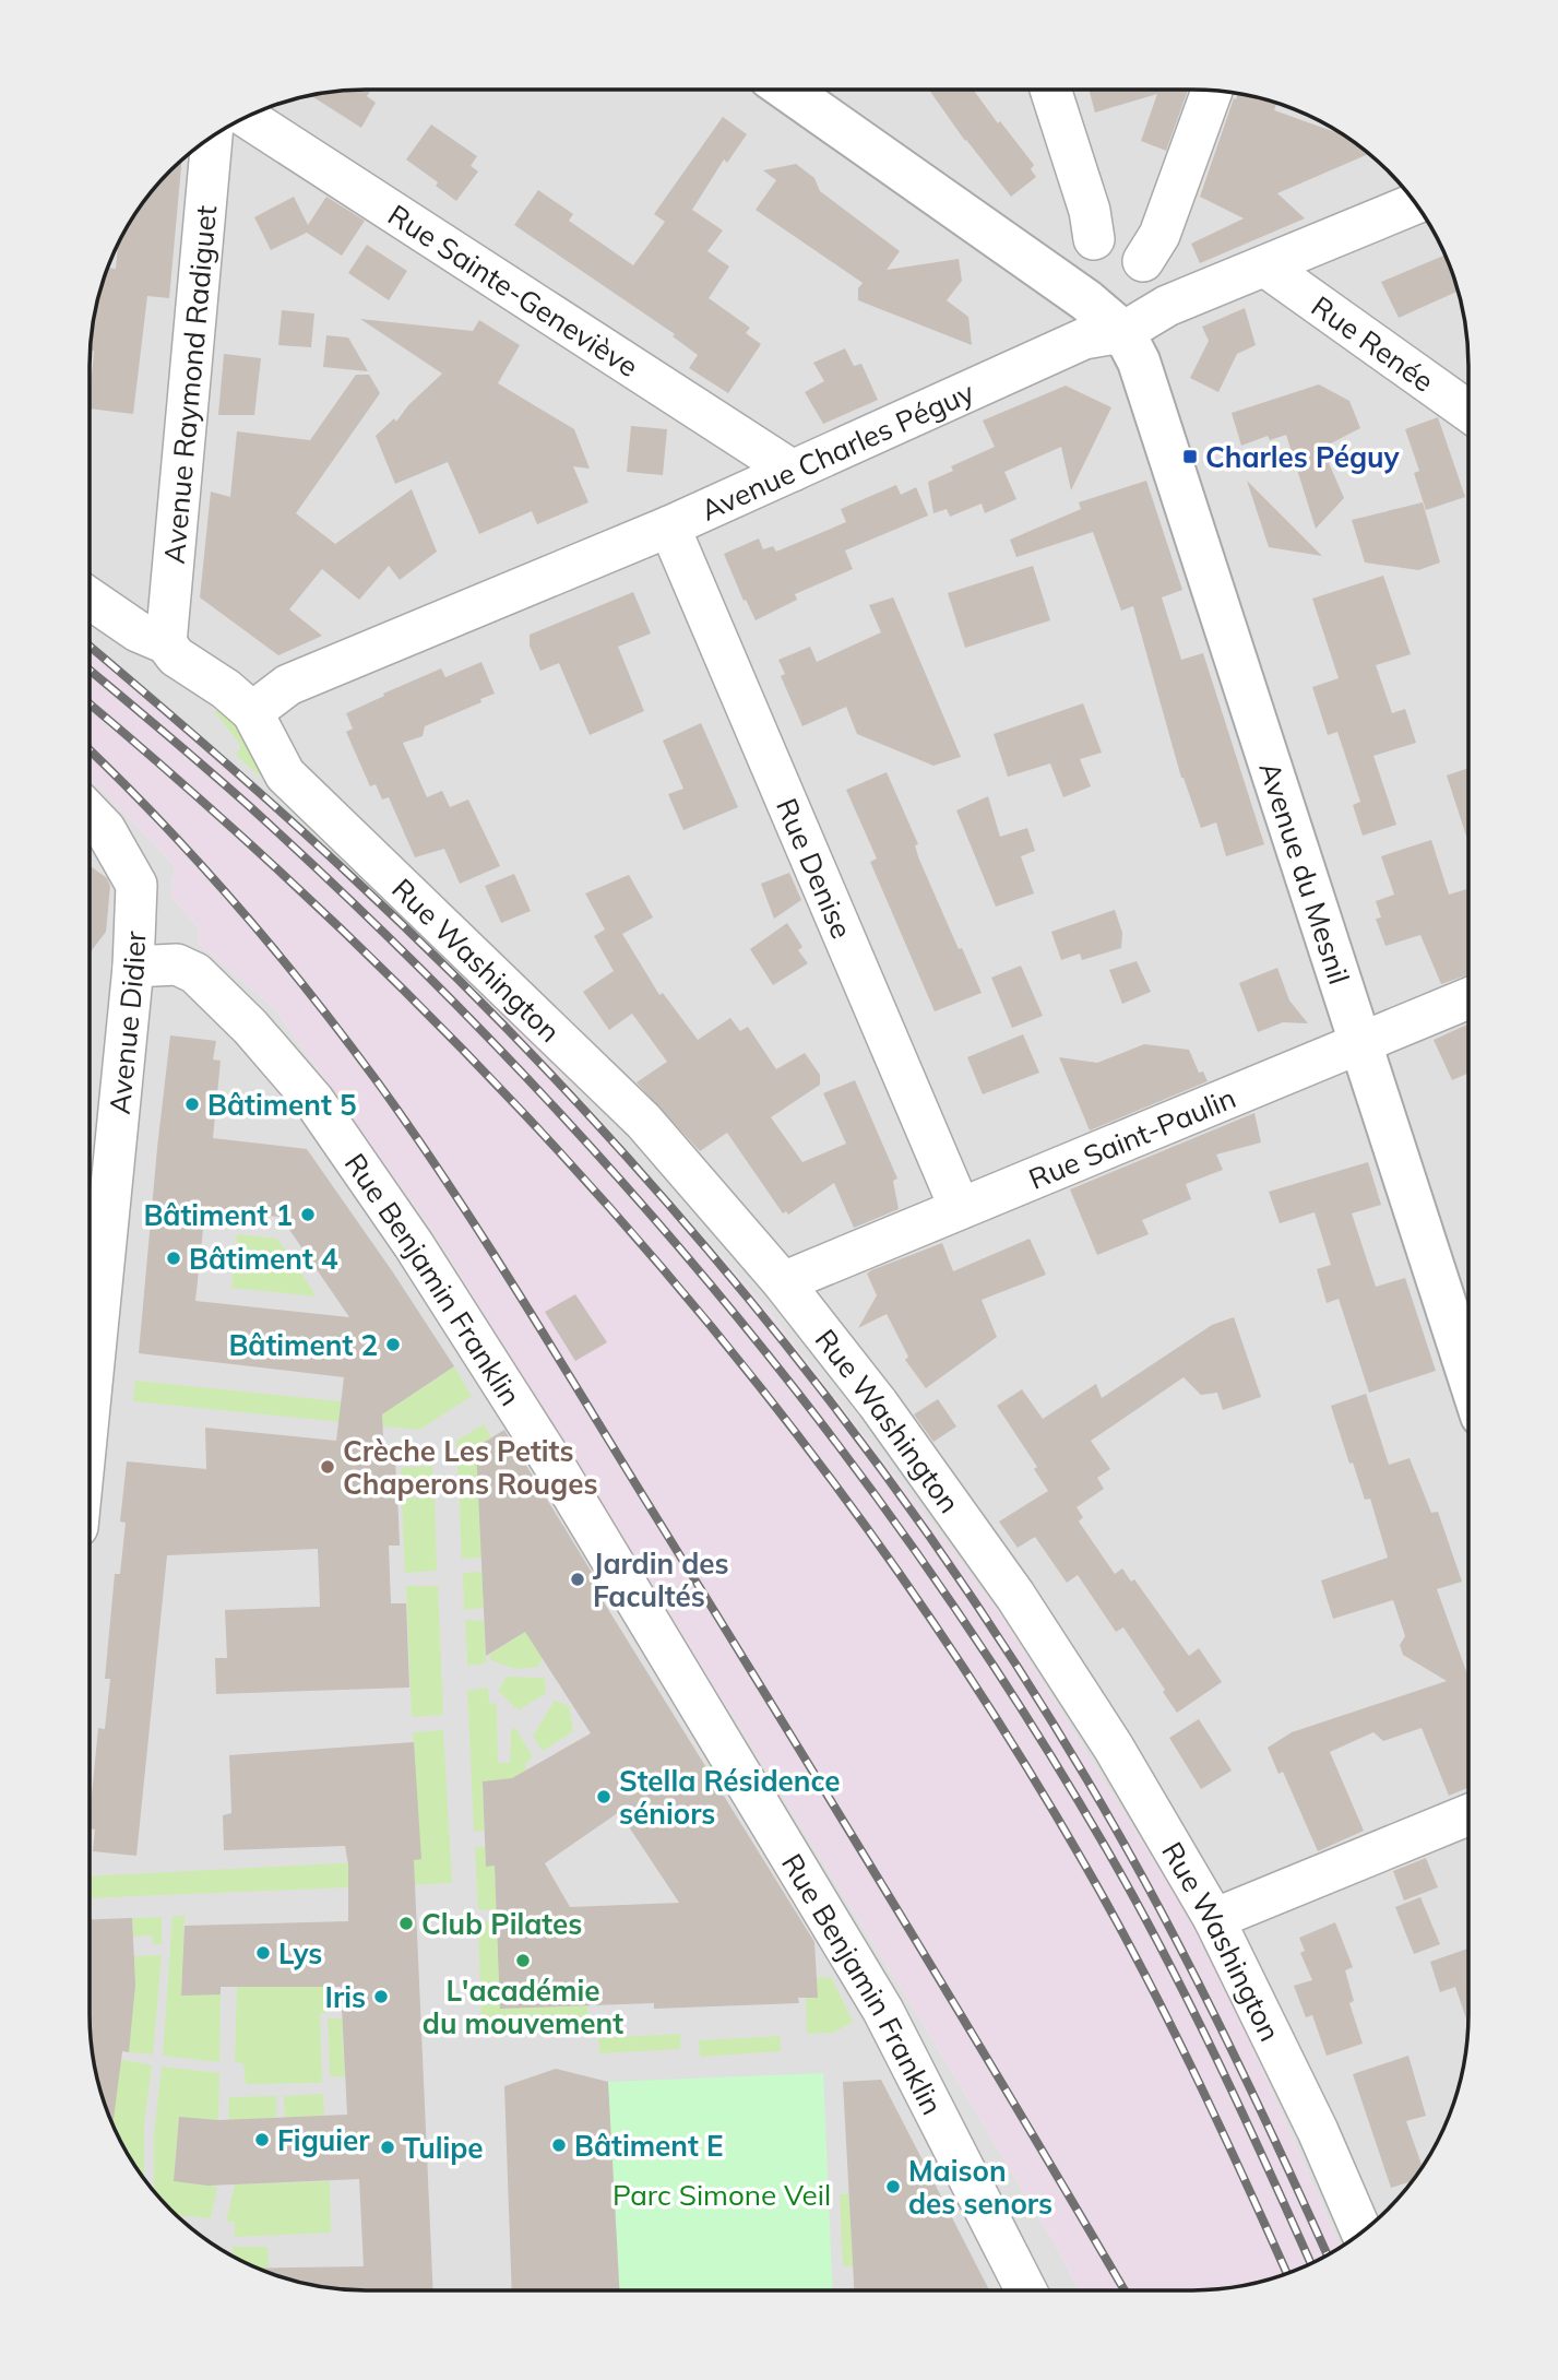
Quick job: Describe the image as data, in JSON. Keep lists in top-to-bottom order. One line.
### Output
{"streets":{"street":["Rue Sainte-Geneviève","Rue Renée","Avenue Raymond Radiguet","Avenue Charles Péguy","Rue Denise","Avenue du Mesnil","Rue Washington","Avenue Didier","Rue Saint-Paulin","Rue Benjamin Franklin"]},"crossings":[["Rue Sainte-Geneviève","Avenue Charles Péguy"],["Rue Renée","Avenue Charles Péguy"],["Avenue Charles Péguy","Rue Denise"],["Avenue Charles Péguy","Avenue du Mesnil"],["Avenue Charles Péguy","Rue Washington"],["Rue Denise","Rue Saint-Paulin"],["Avenue du Mesnil","Rue Saint-Paulin"],["Rue Washington","Rue Saint-Paulin"],["Avenue Didier","Rue Benjamin Franklin"]],"parks":["Parc Simone Veil"],"places":{"transit":["Charles Péguy"],"other":["Bâtiment 5","Bâtiment 1","Bâtiment 4","Bâtiment 2","Crèche Les Petits Chaperons Rouges","Jardin des Facultés","Stella Résidence séniors","Club Pilates","Lys","L'académie du mouvement","Iris","Figuier","Bâtiment E","Tulipe","Maison des senors"]}}
